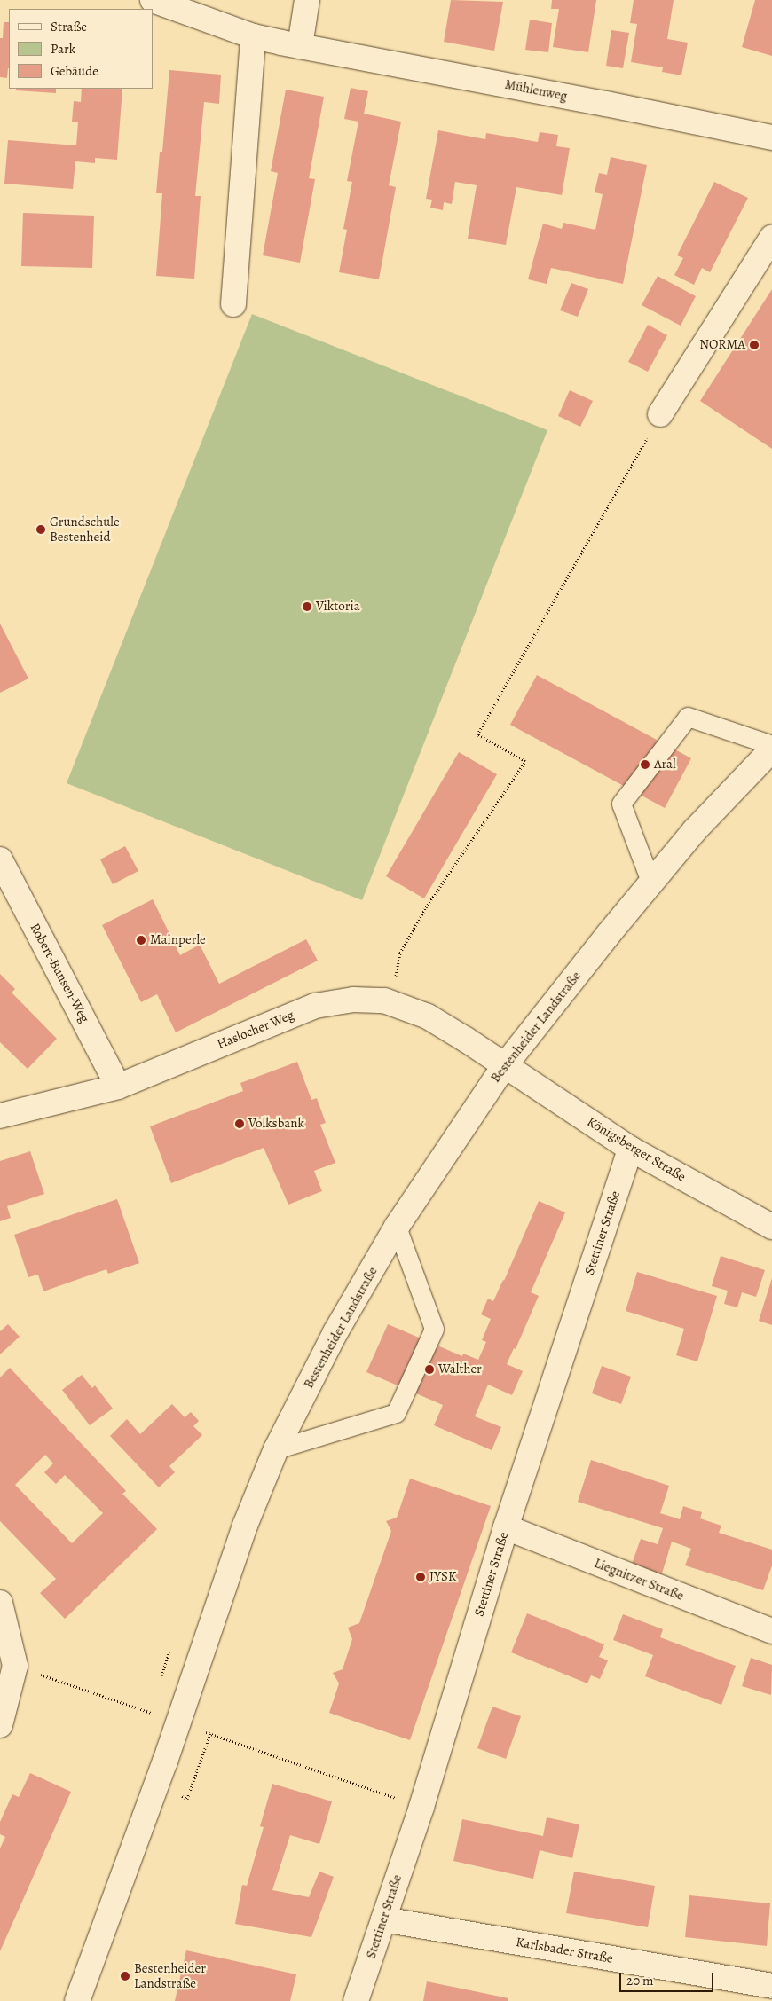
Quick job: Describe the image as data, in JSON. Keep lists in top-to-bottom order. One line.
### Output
{"streets":{"street":["Mühlenweg","Robert-Bunsen-Weg","Bestenheider Landstraße","Haslocher Weg","Königsberger Straße","Stettiner Straße","Liegnitzer Straße","Karlsbader Straße"]},"crossings":[["Robert-Bunsen-Weg","Haslocher Weg"],["Bestenheider Landstraße","Haslocher Weg"],["Bestenheider Landstraße","Königsberger Straße"],["Haslocher Weg","Königsberger Straße"],["Königsberger Straße","Stettiner Straße"],["Stettiner Straße","Liegnitzer Straße"],["Stettiner Straße","Karlsbader Straße"]],"places":["NORMA","Grundschule Bestenheid","Viktoria","Aral","Mainperle","Volksbank","Walther","JYSK","Bestenheider Landstraße"],"legend":["Straße","Park","Gebäude"],"scale_bar":"20 m"}
